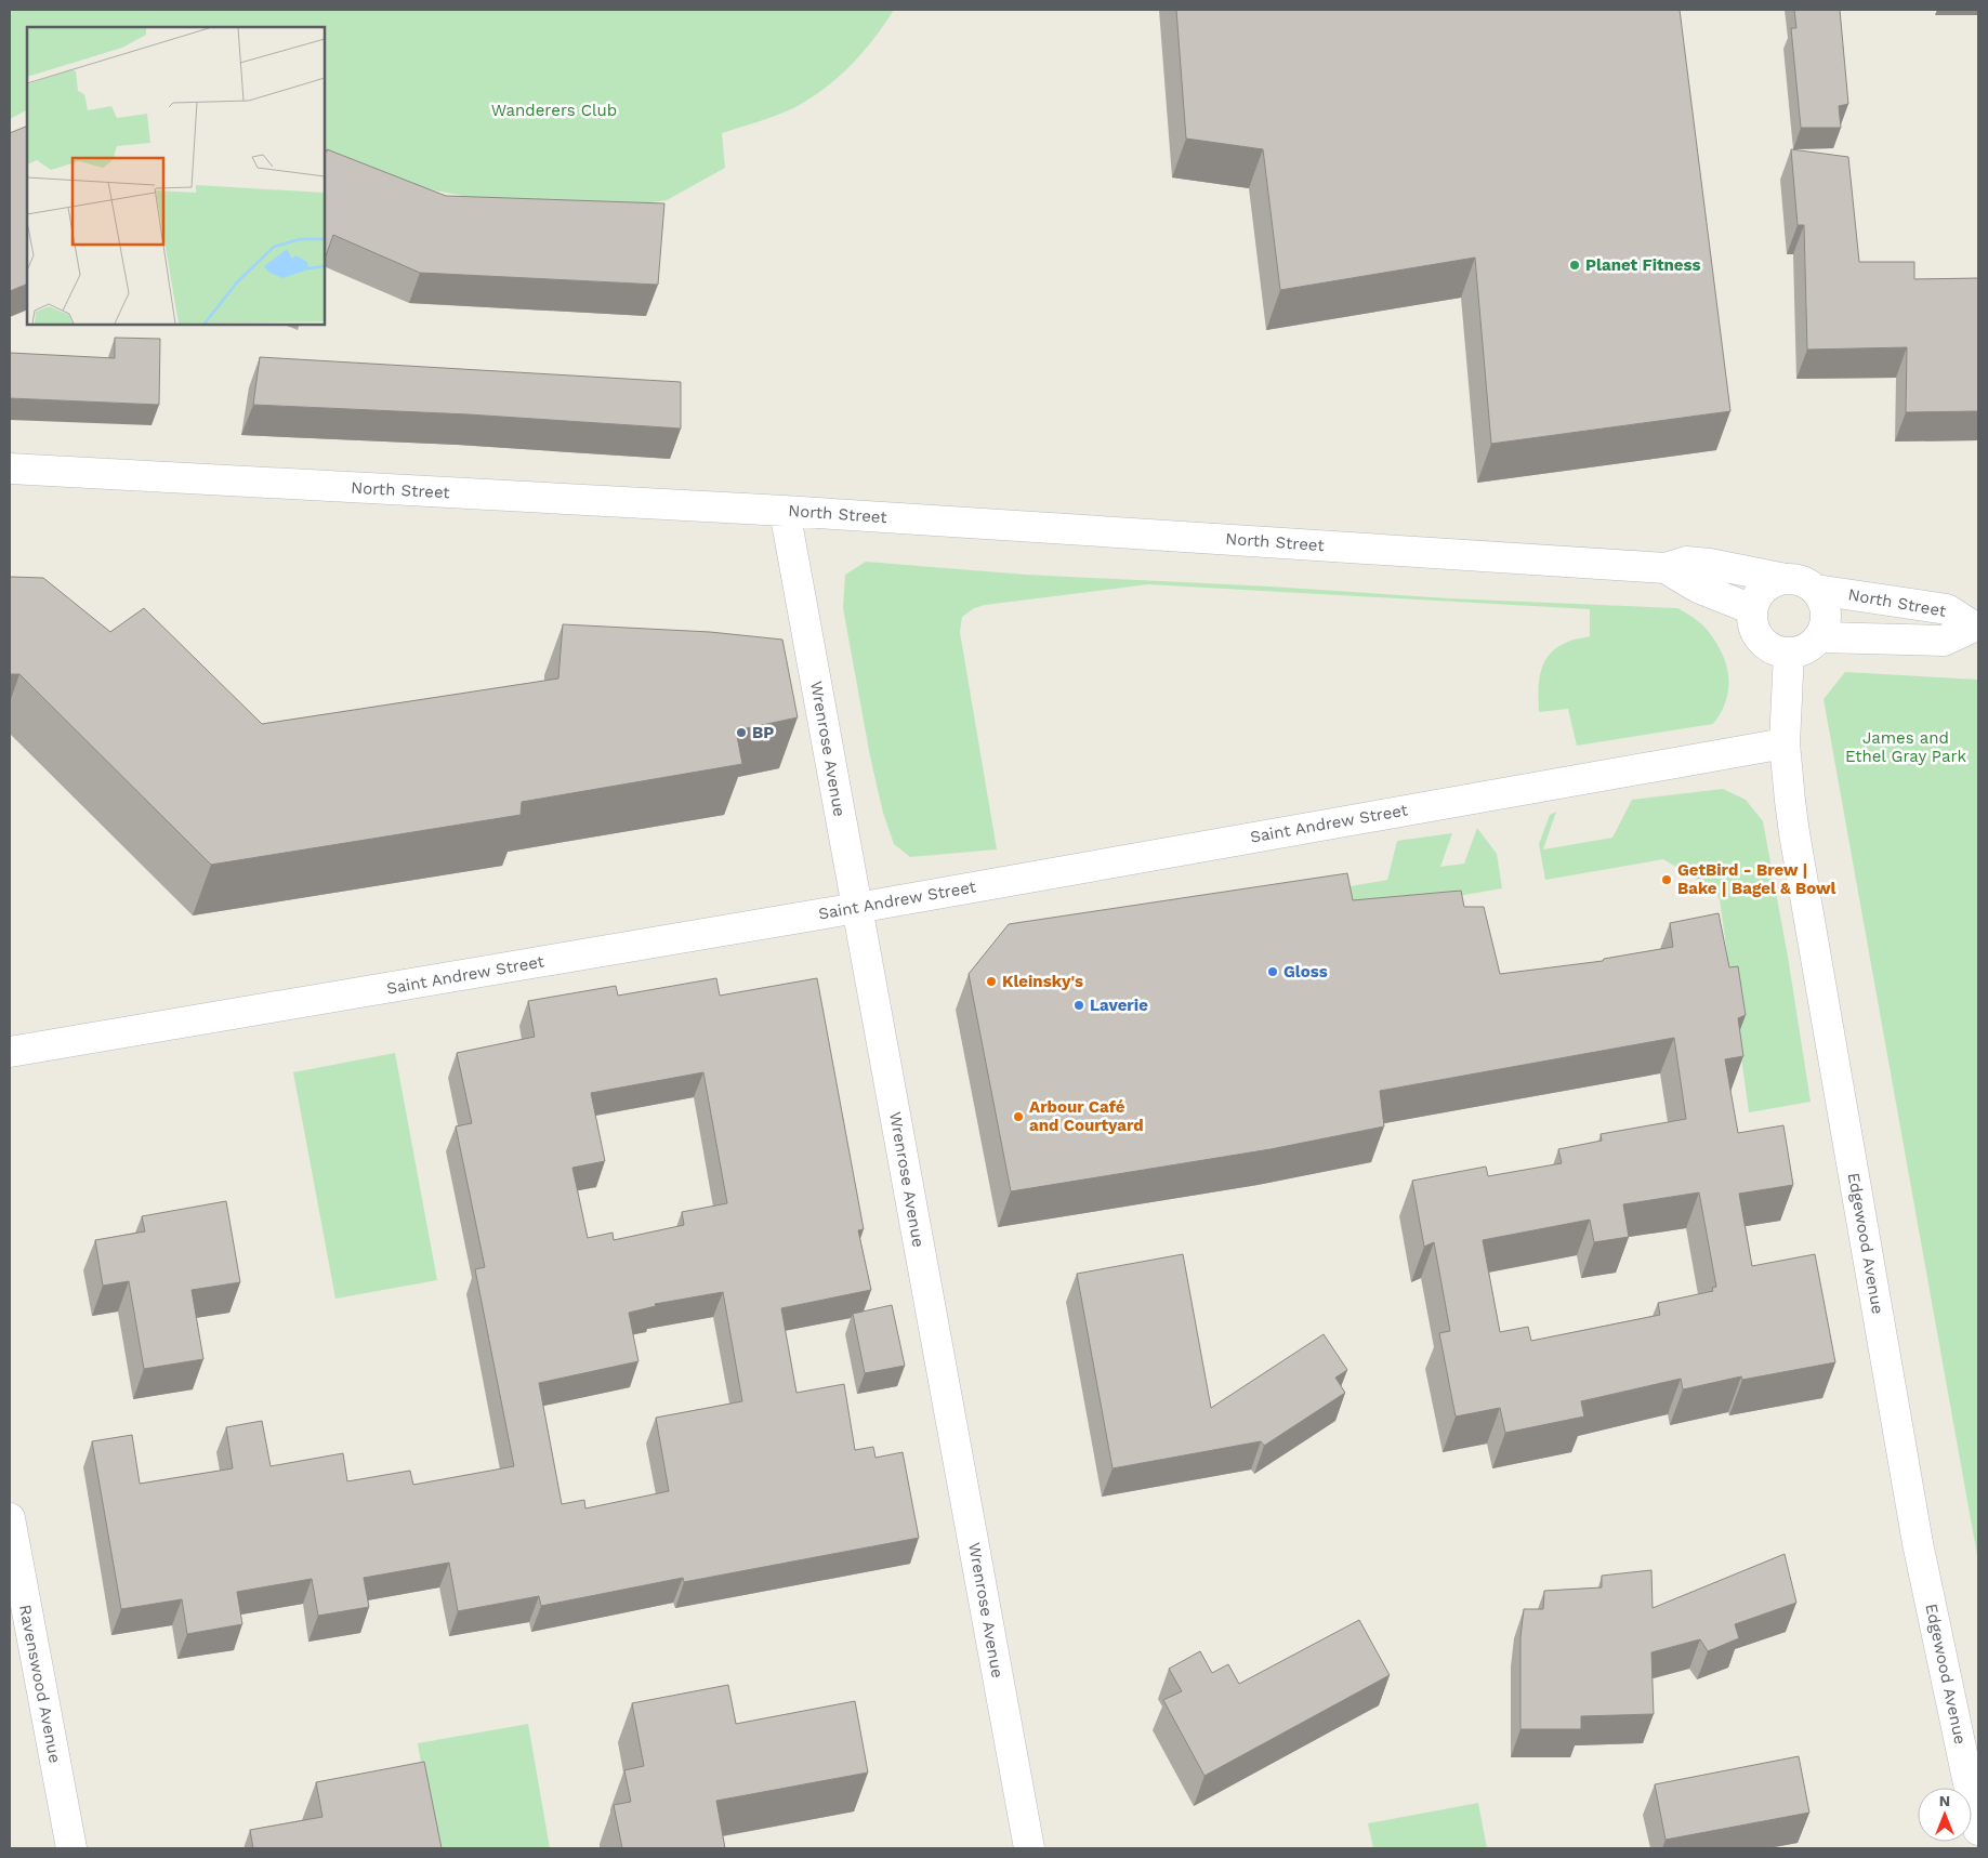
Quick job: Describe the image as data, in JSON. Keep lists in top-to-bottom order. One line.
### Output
{"streets":{"street":["North Street","Wrenrose Avenue","Saint Andrew Street","Edgewood Avenue","Ravenswood Avenue"]},"crossings":[["North Street","Wrenrose Avenue"],["North Street","Edgewood Avenue"],["Wrenrose Avenue","Saint Andrew Street"],["Saint Andrew Street","Edgewood Avenue"]],"parks":["Wanderers Club","James and Ethel Gray Park"],"places":["Planet Fitness","BP","GetBird - Brew | Bake | Bagel & Bowl","Gloss","Kleinsky's","Laverie","Arbour Café and Courtyard"],"north":"top"}
